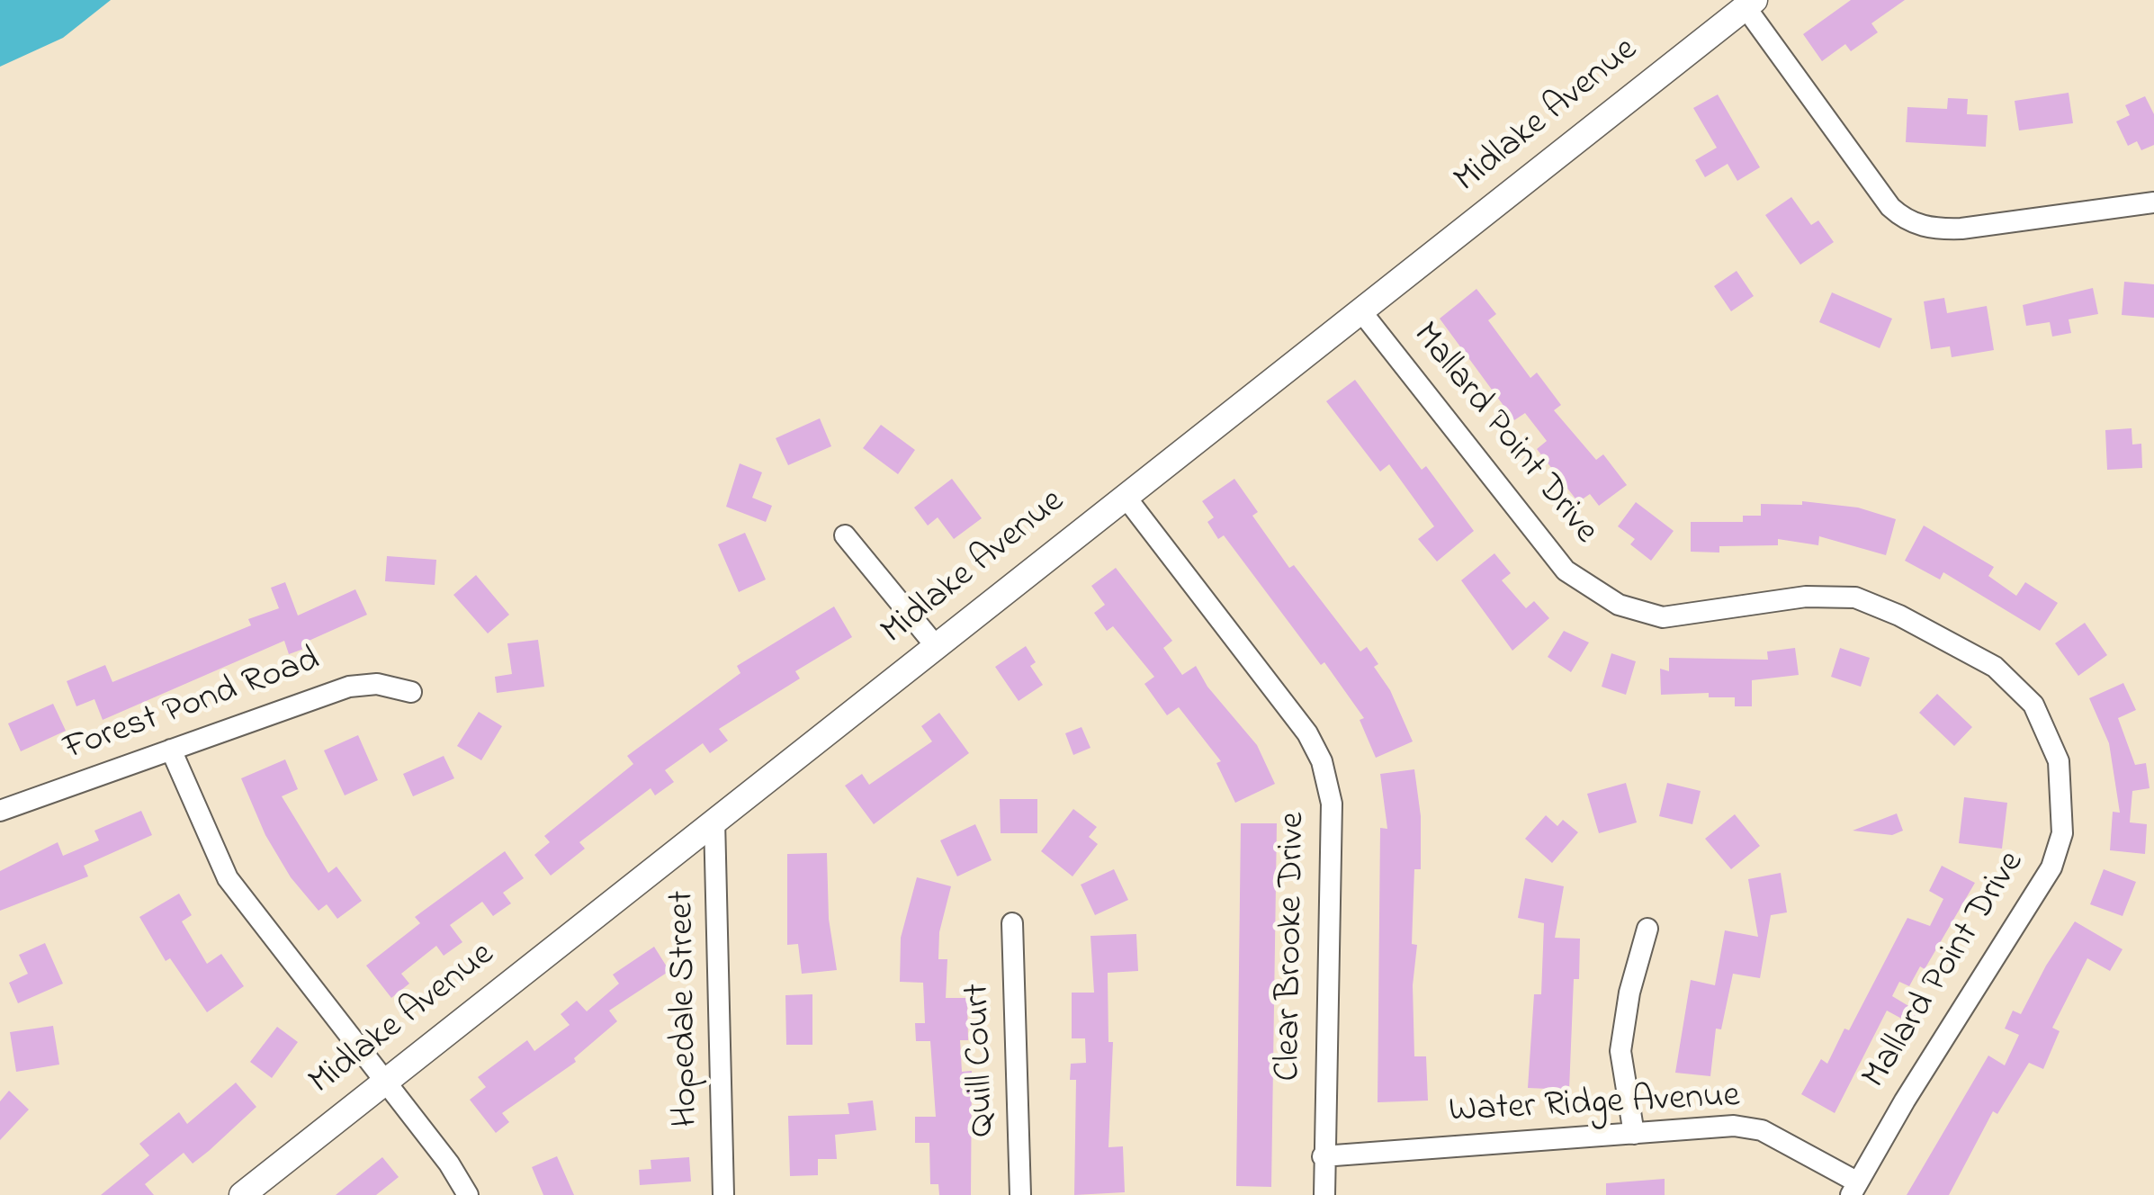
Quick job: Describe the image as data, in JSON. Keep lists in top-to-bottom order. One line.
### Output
{"streets":{"street":["Midlake Avenue","Mallard Point Drive","Forest Pond Road","Clear Brooke Drive","Hopedale Street","Quill Court","Water Ridge Avenue"]},"crossings":[["Midlake Avenue","Mallard Point Drive"],["Midlake Avenue","Clear Brooke Drive"],["Midlake Avenue","Hopedale Street"],["Mallard Point Drive","Water Ridge Avenue"],["Clear Brooke Drive","Water Ridge Avenue"]]}
